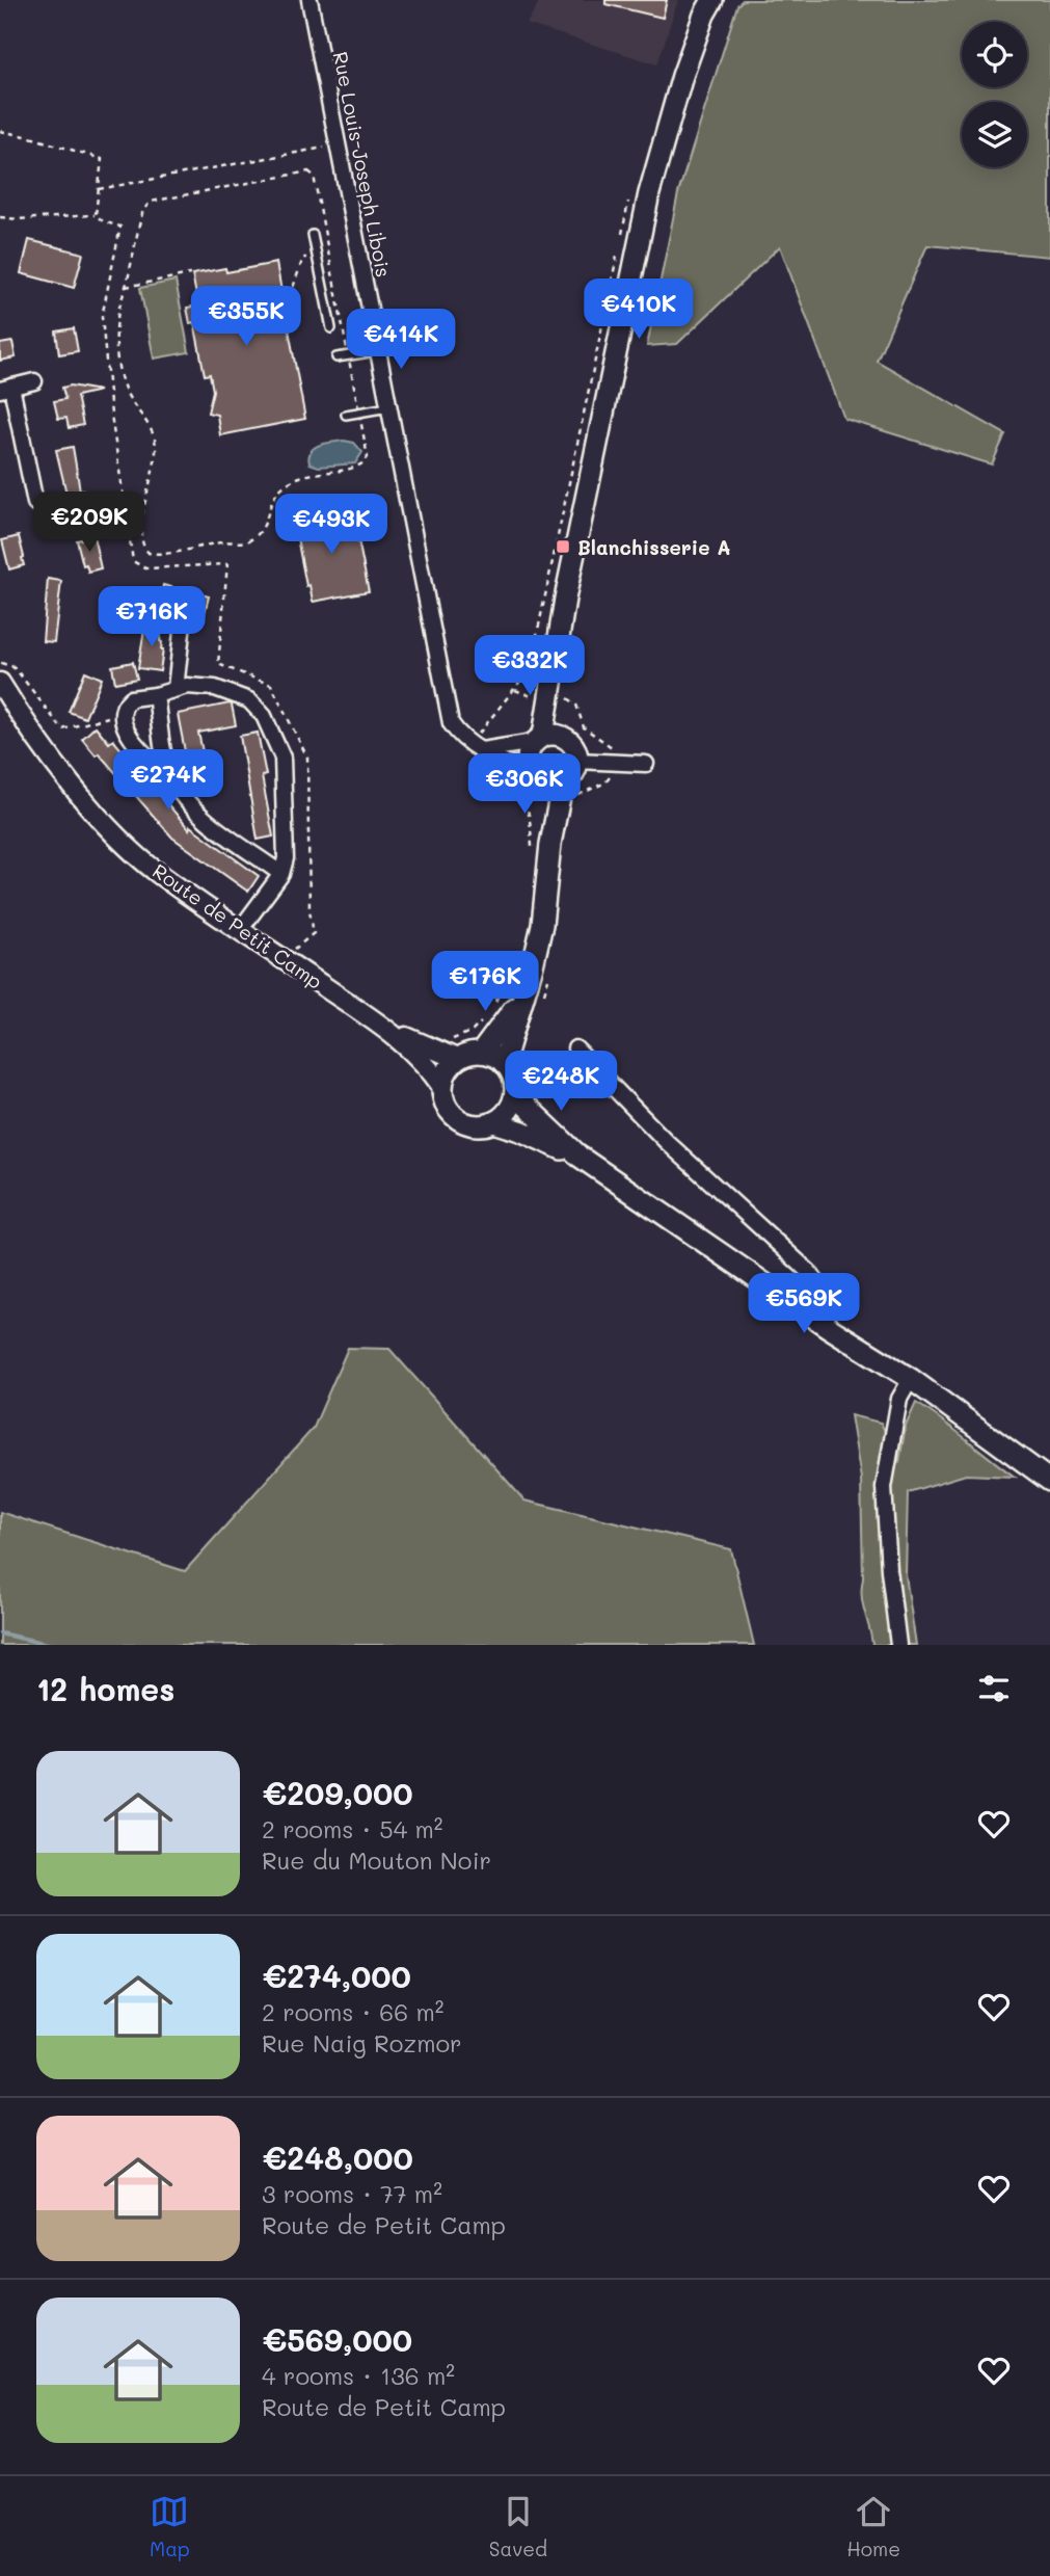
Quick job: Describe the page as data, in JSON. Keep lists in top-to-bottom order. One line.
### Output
{"streets":{"street":["Rue Louis-Joseph Libois","Route de Petit Camp"]},"places":{"transit":["Blanchisserie A"]},"page":{"price":["€410K","€355K","€414K","€209K","€493K","€716K","€332K","€274K","€306K","€176K","€248K","€569K"],"heading":"12 homes","list":[{"name":"€209,000","note":"2 rooms · 54 m² · Rue du Mouton Noir"},{"name":"€274,000","note":"2 rooms · 66 m² · Rue Naig Rozmor"},{"name":"€248,000","note":"3 rooms · 77 m² · Route de Petit Camp"},{"name":"€569,000","note":"4 rooms · 136 m² · Route de Petit Camp"}],"tabs":["Map","Saved","Home"]}}
